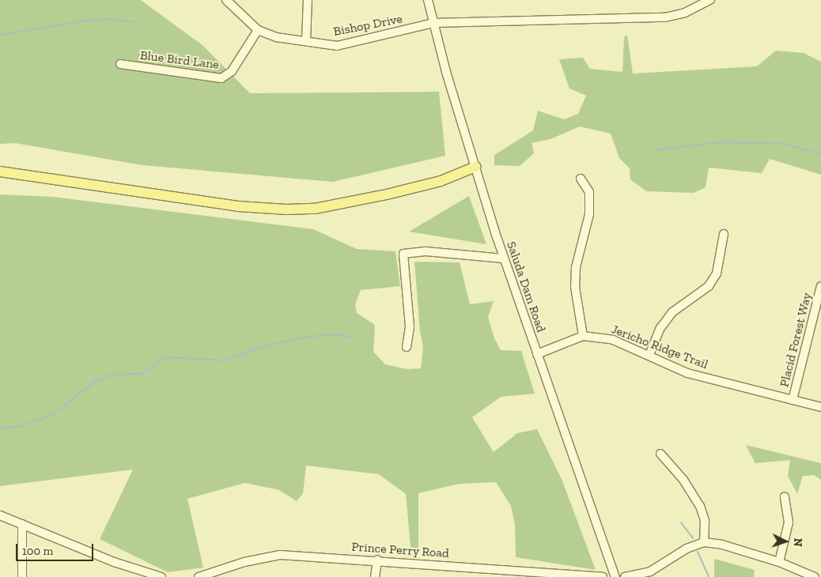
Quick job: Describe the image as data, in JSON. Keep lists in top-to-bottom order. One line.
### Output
{"streets":{"street":["Bishop Drive","Blue Bird Lane","Saluda Dam Road","Placid Forest Way","Jericho Ridge Trail","Prince Perry Road"]},"crossings":[["Bishop Drive","Blue Bird Lane"],["Bishop Drive","Saluda Dam Road"],["Saluda Dam Road","Jericho Ridge Trail"],["Placid Forest Way","Jericho Ridge Trail"]],"scale_bar":"100 m","north":"right"}
